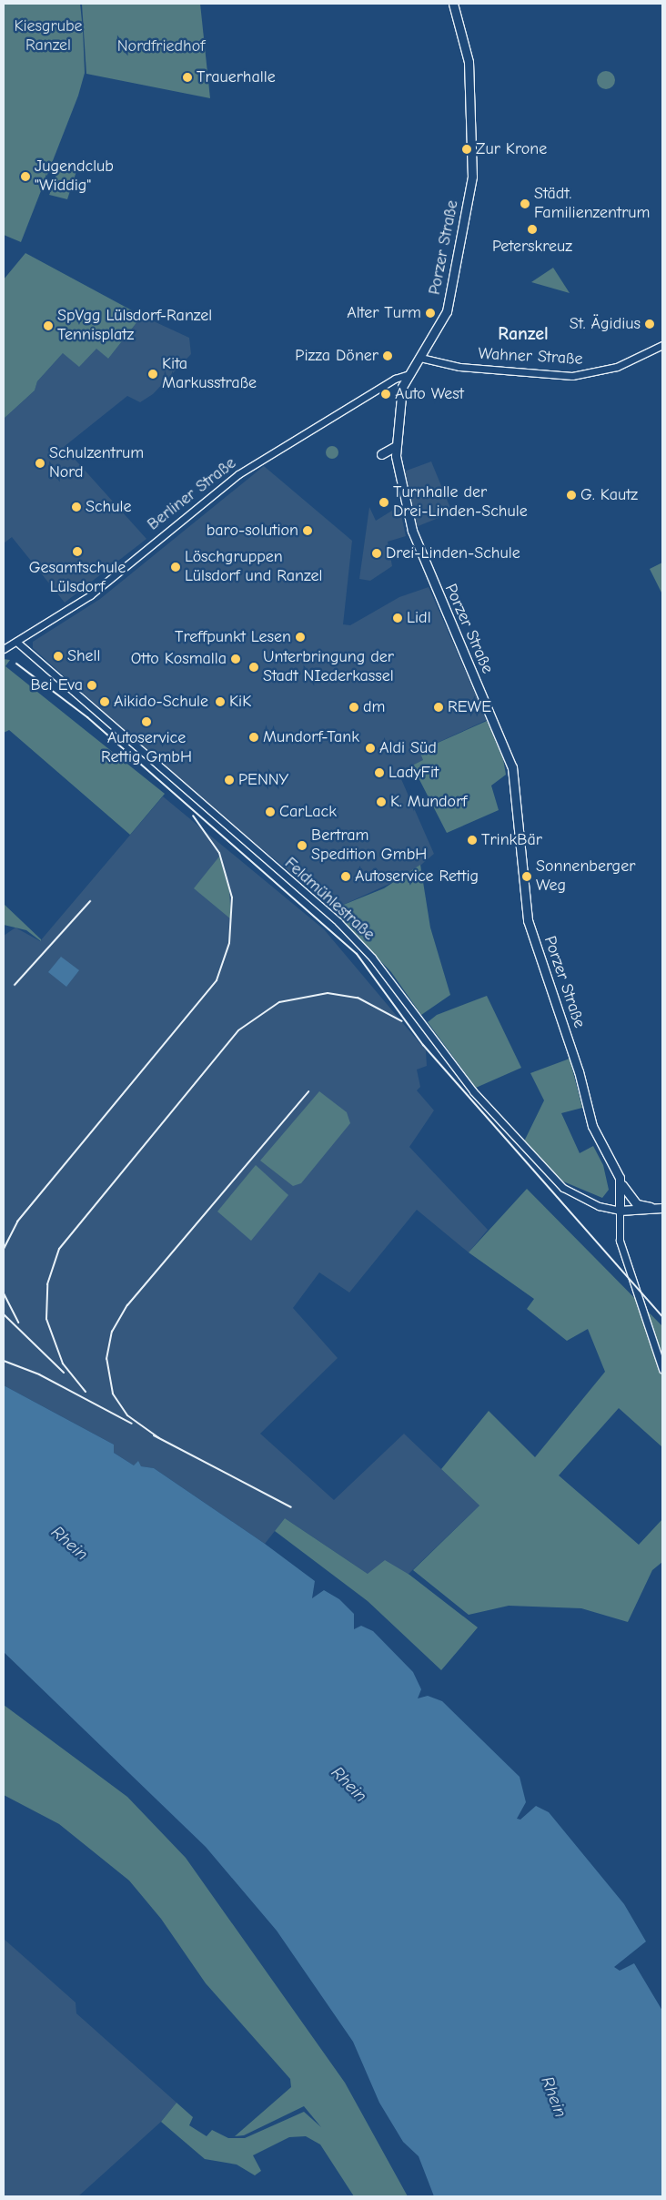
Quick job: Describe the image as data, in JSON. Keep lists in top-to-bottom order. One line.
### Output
{"streets":{"main road":["Porzer Straße"],"street":["Wahner Straße","Berliner Straße","Feldmühlestraße"]},"crossings":[["Porzer Straße","Wahner Straße"],["Porzer Straße","Berliner Straße"],["Berliner Straße","Feldmühlestraße"]],"districts":["Ranzel"],"water":["Rhein"],"parks":["Kiesgrube Ranzel","Nordfriedhof"],"places":["Trauerhalle","Zur Krone","Jugendclub \"Widdig\"","Städt. Familienzentrum","Peterskreuz","Alter Turm","St. Ägidius","SpVgg Lülsdorf-Ranzel Tennisplatz","Pizza Döner","Kita Markusstraße","Auto West","Schulzentrum Nord","G. Kautz","Turnhalle der Drei-Linden-Schule","Schule","baro-solution","Gesamtschule Lülsdorf","Drei-Linden-Schule","Löschgruppen Lülsdorf und Ranzel","Lidl","Treffpunkt Lesen","Shell","Otto Kosmalla","Unterbringung der Stadt NIederkassel","Bei Eva","Aikido-Schule","KiK","dm","REWE","Autoservice Rettig GmbH","Mundorf-Tank","Aldi Süd","LadyFit","PENNY","K. Mundorf","CarLack","TrinkBär","Bertram Spedition GmbH","Autoservice Rettig","Sonnenberger Weg"]}
